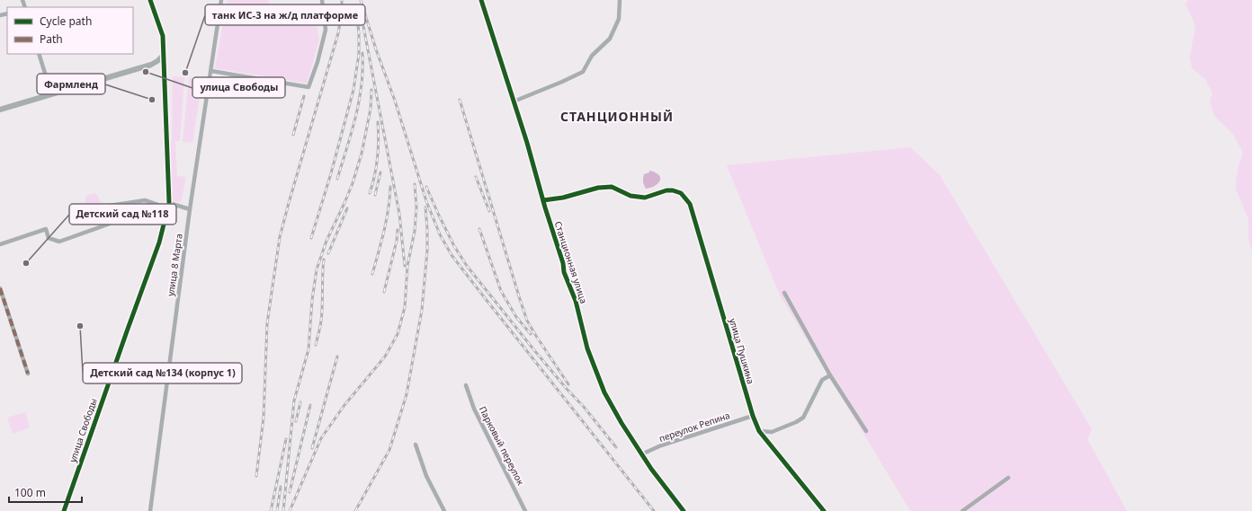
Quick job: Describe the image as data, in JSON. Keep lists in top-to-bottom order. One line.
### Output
{"streets":{"street":["Станционная улица","улица 8 Марта","улица Пушкина","переулок Репина","улица Свободы","Парковый переулок"]},"crossings":[["Станционная улица","улица Пушкина"],["Станционная улица","переулок Репина"],["улица Пушкина","переулок Репина"]],"districts":["СТАНЦИОННЫЙ"],"places":["улица Свободы","танк ИС-3 на ж/д платформе","Фармленд","Детский сад №118","Детский сад №134 (корпус 1)"],"legend":["Cycle path","Path"],"scale_bar":"100 m"}
